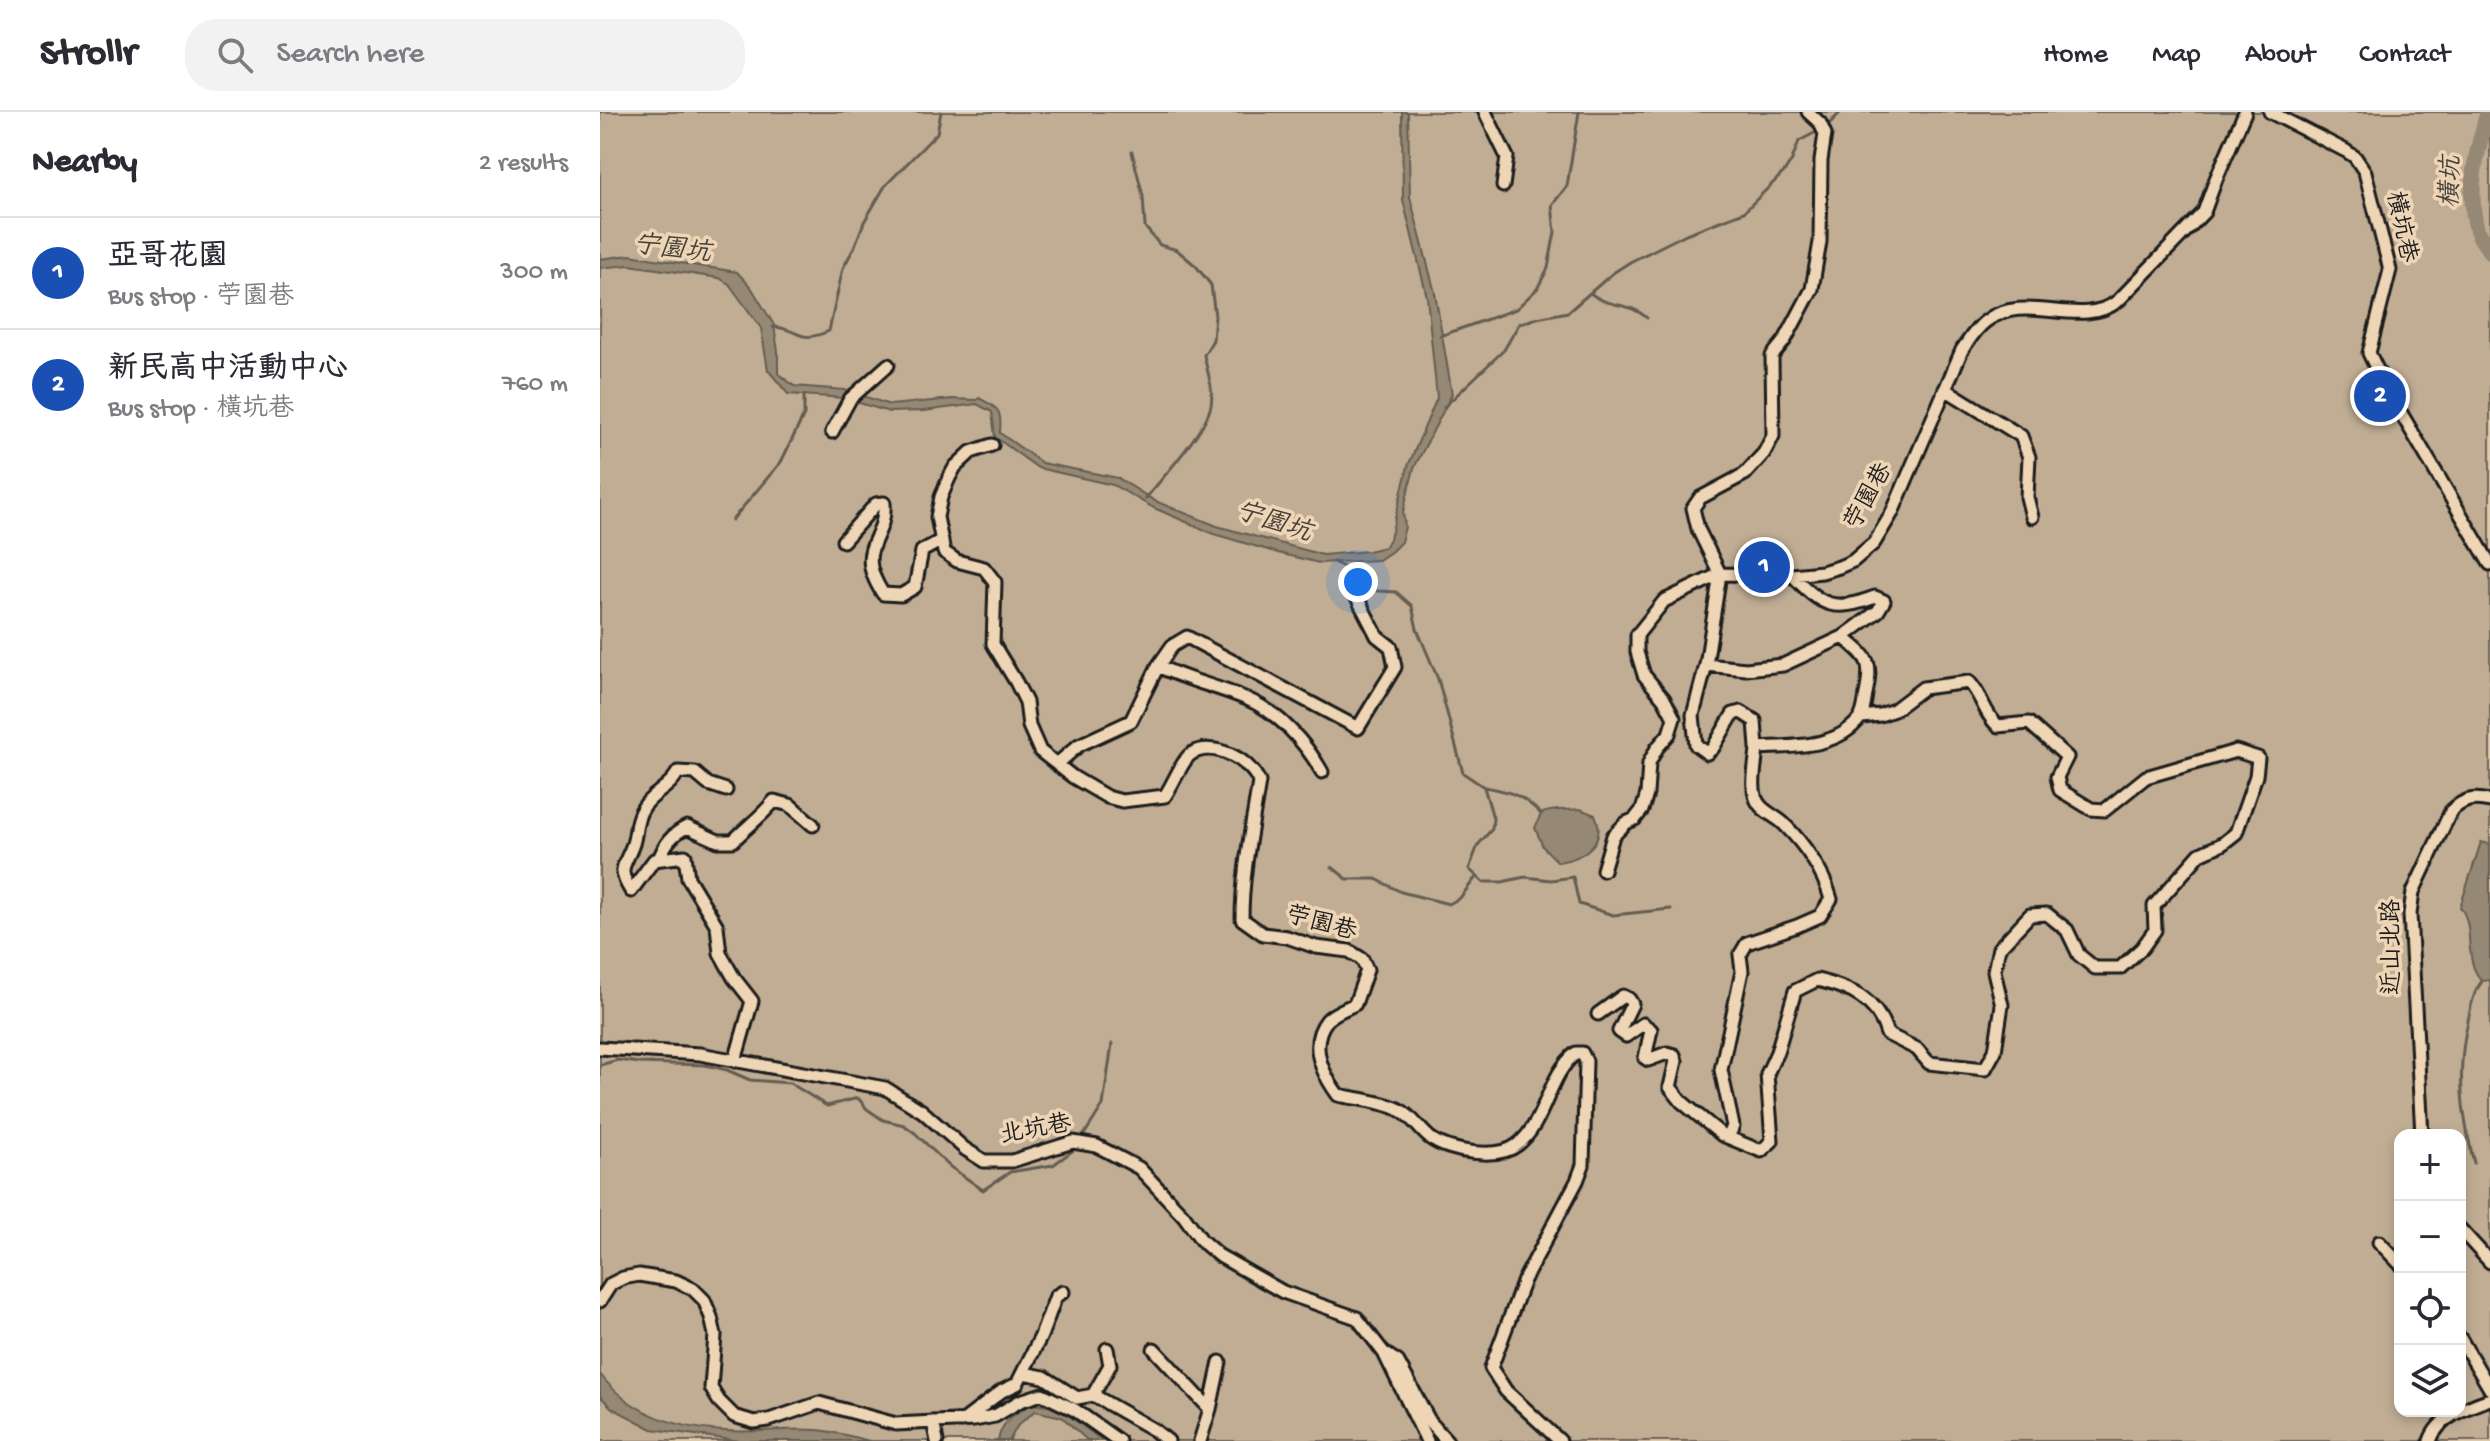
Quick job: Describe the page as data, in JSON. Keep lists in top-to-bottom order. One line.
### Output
{"streets":{"street":["橫坑巷","苧園巷","近山北路","北坑巷"]},"water":["橫坑","宁園坑"],"page":{"header":"Strollr","search":"Search here","nav":["Home","Map","About","Contact"],"heading":["Nearby","2 results"],"list":[{"mark":"1","name":"亞哥花園","note":"Bus stop · 苧園巷","value":"300 m"},{"mark":"2","name":"新民高中活動中心","note":"Bus stop · 橫坑巷","value":"760 m"}],"pins":["2","1"],"map_buttons":["+","−"]}}
